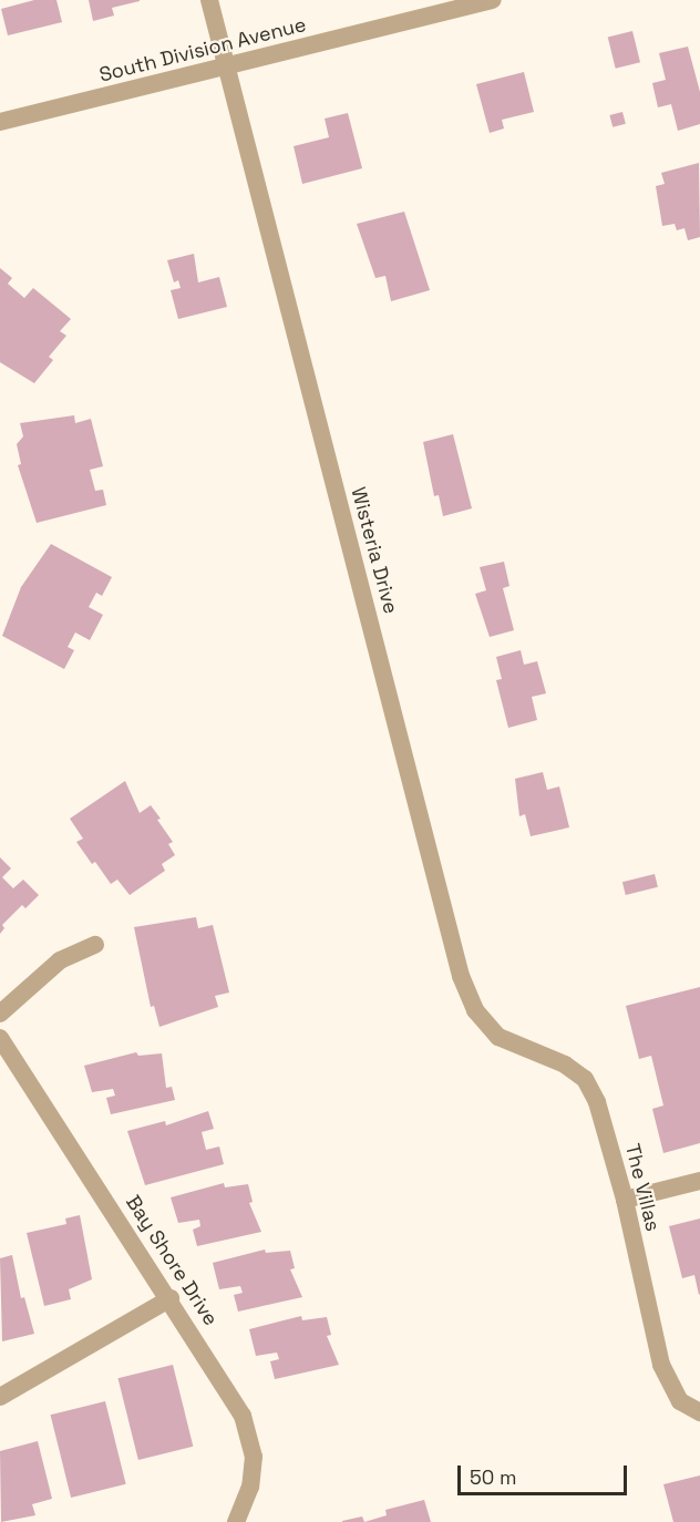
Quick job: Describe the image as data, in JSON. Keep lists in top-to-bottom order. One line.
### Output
{"streets":{"street":["South Division Avenue","Wisteria Drive","The Villas","Bay Shore Drive"]},"crossings":[["South Division Avenue","Wisteria Drive"],["Wisteria Drive","The Villas"]],"scale_bar":"50 m"}
